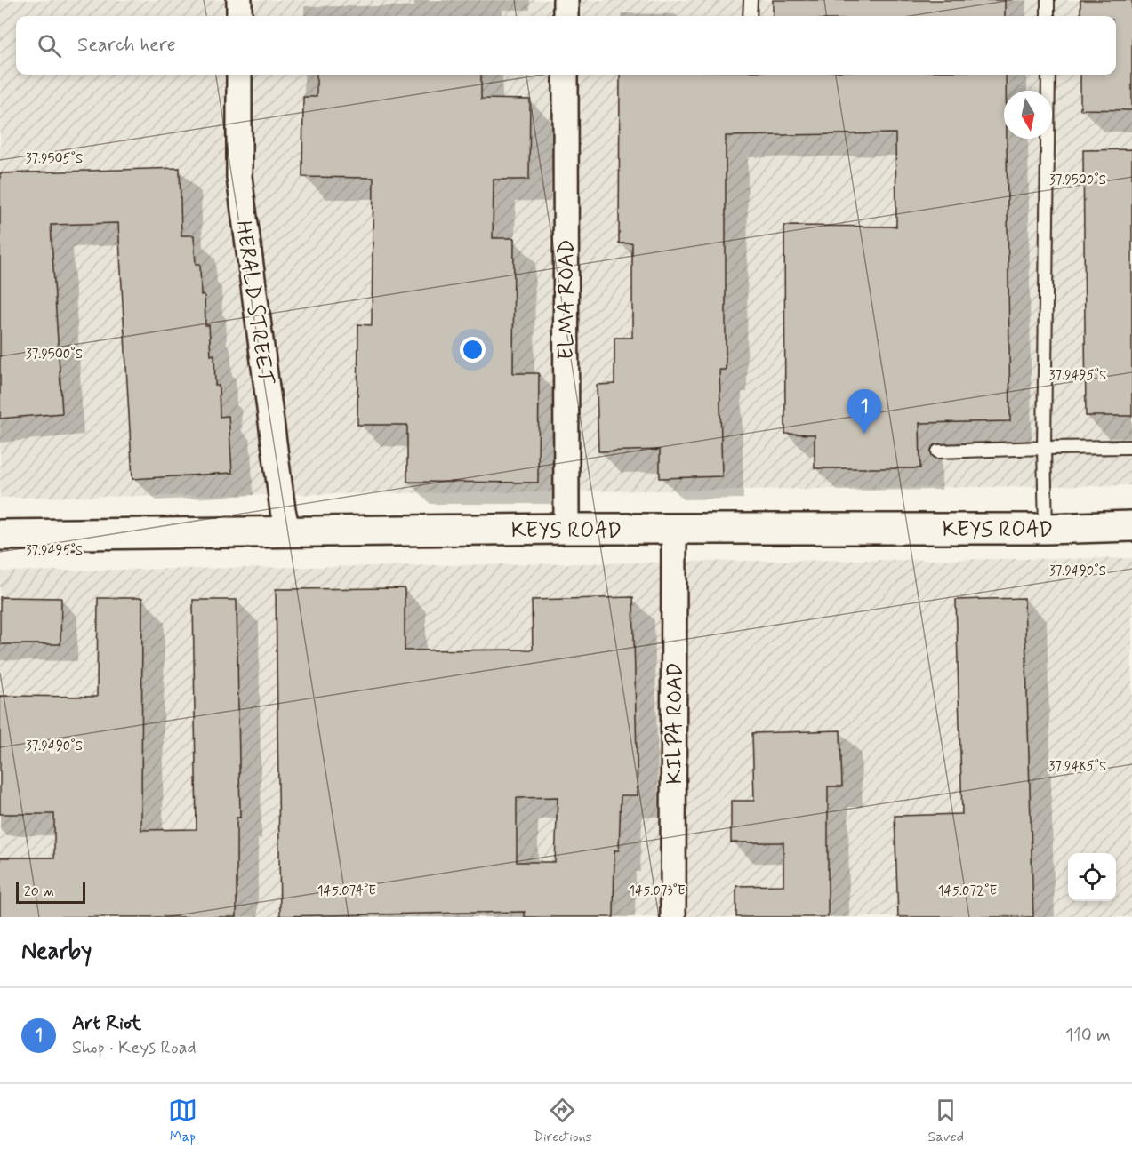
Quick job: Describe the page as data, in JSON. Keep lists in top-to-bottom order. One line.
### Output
{"streets":{"street":["ELMA ROAD","HERALD STREET","KEYS ROAD","KILPA ROAD"]},"crossings":[["ELMA ROAD","KEYS ROAD"],["HERALD STREET","KEYS ROAD"],["KEYS ROAD","KILPA ROAD"]],"scale_bar":"20 m","north":"bottom","page":{"search":"Search here","pins":"1","scale":"20 m","heading":"Nearby","list":[{"mark":"1","name":"Art Riot","note":"Shop · Keys Road","value":"110 m"}],"nav":["Map","Directions","Saved"]},"coordinates":["37.9505°S","37.9500°S","37.9495°S","37.9490°S","37.9485°S","145.074°E","145.073°E","145.072°E"]}
